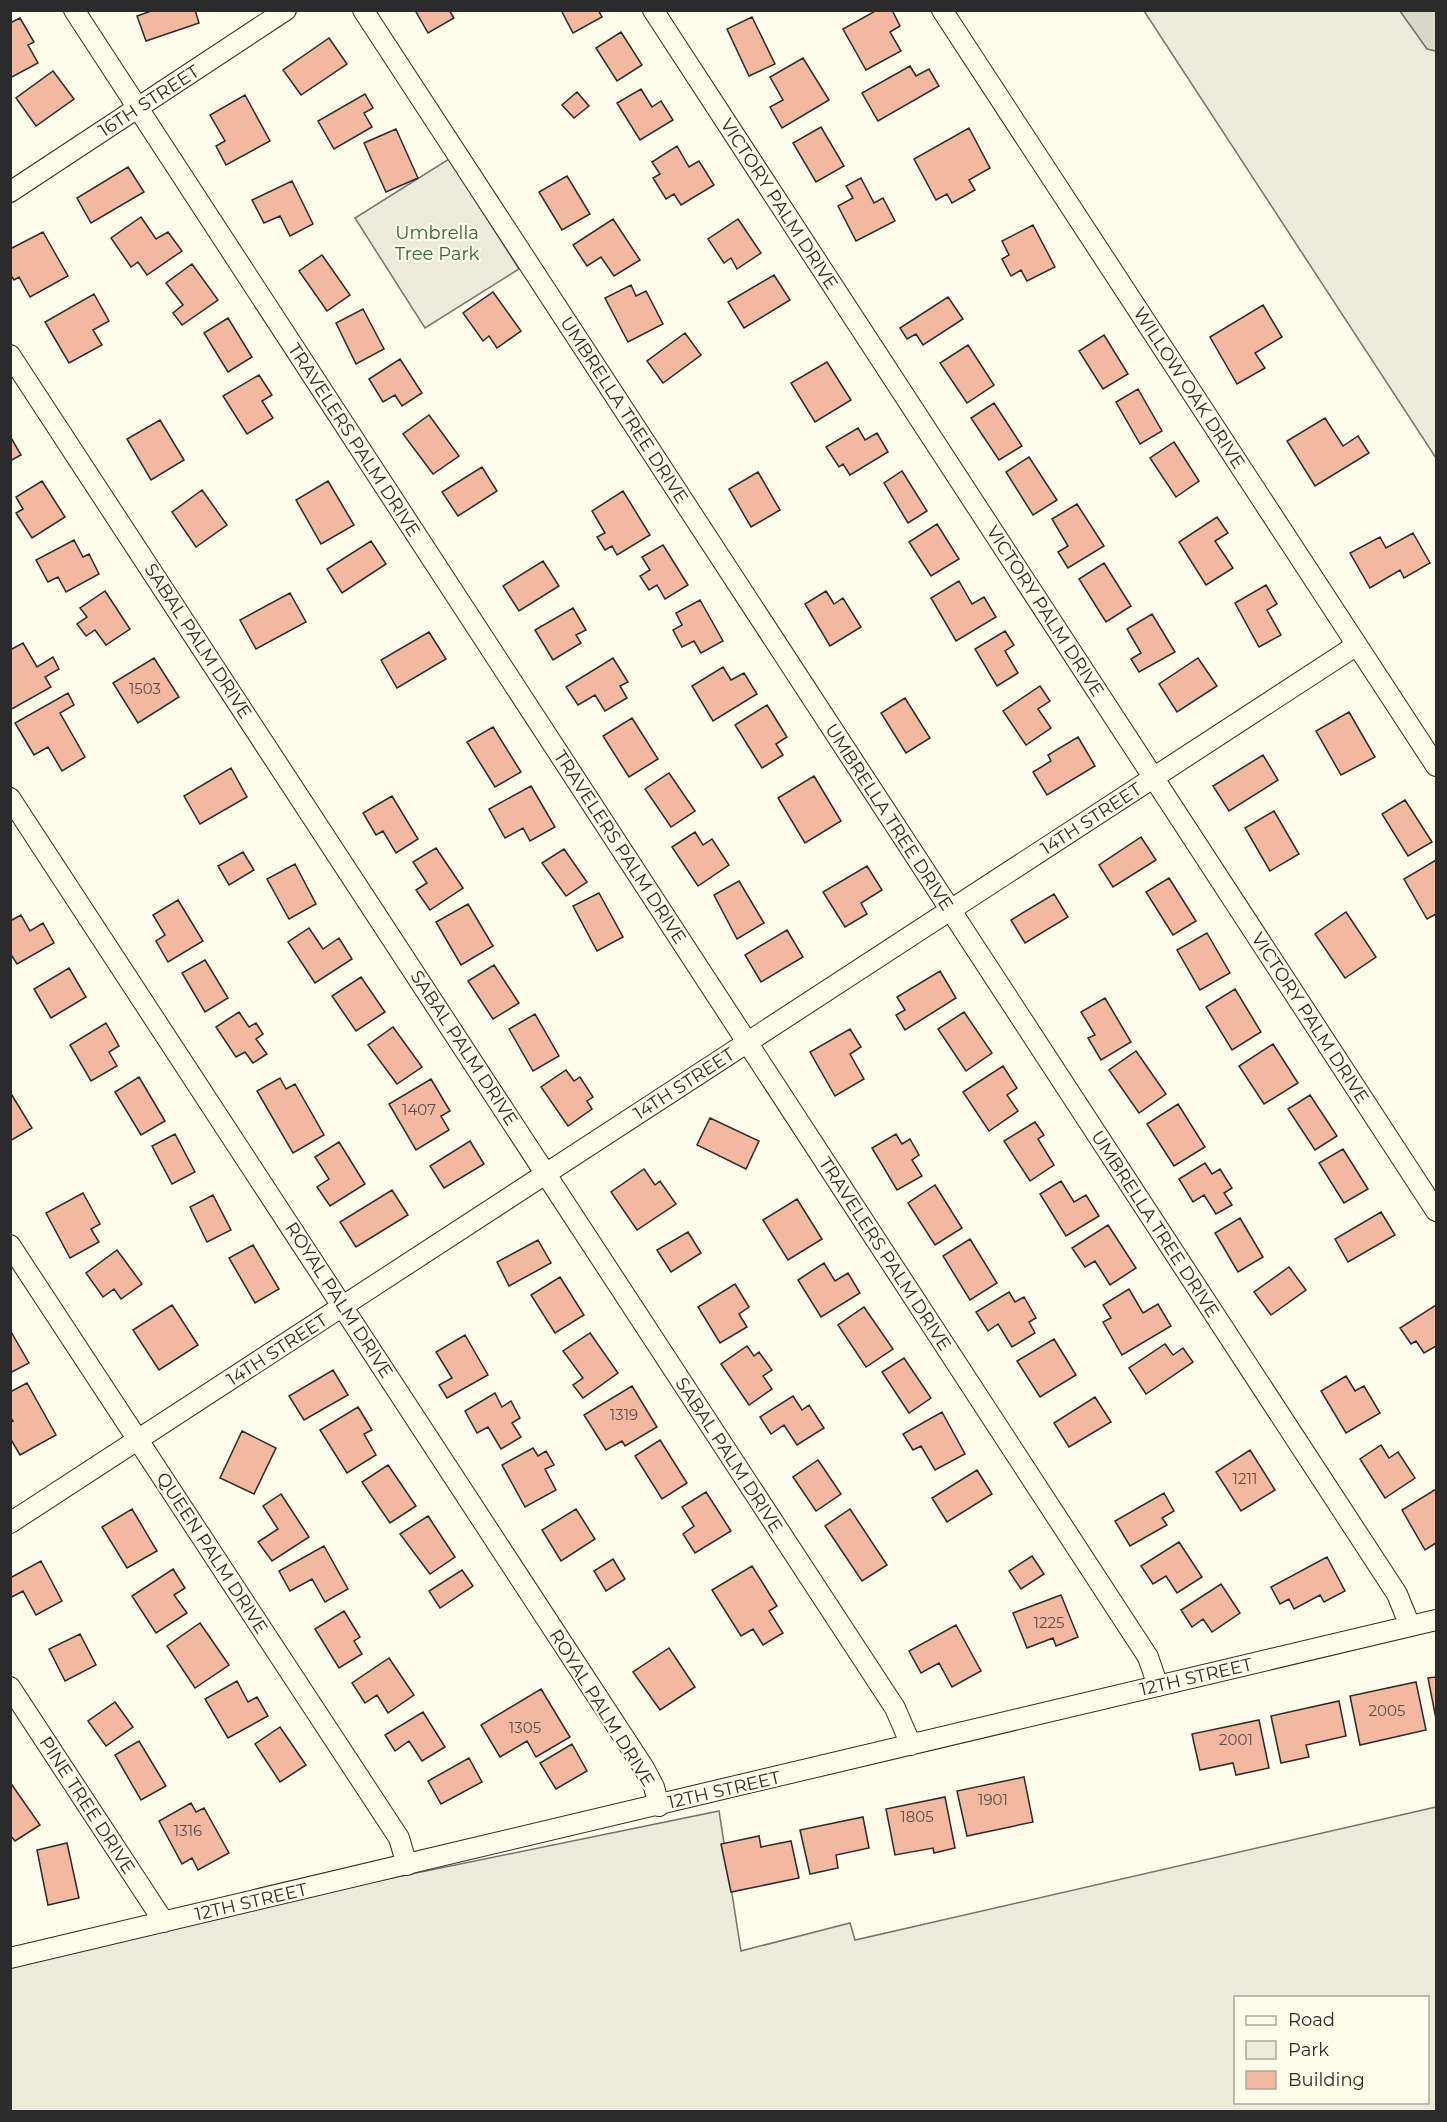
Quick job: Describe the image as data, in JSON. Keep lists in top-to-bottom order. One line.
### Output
{"streets":{"street":["16TH STREET","VICTORY PALM DRIVE","WILLOW OAK DRIVE","UMBRELLA TREE DRIVE","TRAVELERS PALM DRIVE","SABAL PALM DRIVE","14TH STREET","ROYAL PALM DRIVE","QUEEN PALM DRIVE","12TH STREET","PINE TREE DRIVE"]},"crossings":[["16TH STREET","TRAVELERS PALM DRIVE"],["VICTORY PALM DRIVE","14TH STREET"],["WILLOW OAK DRIVE","14TH STREET"],["UMBRELLA TREE DRIVE","14TH STREET"],["UMBRELLA TREE DRIVE","12TH STREET"],["TRAVELERS PALM DRIVE","14TH STREET"],["TRAVELERS PALM DRIVE","12TH STREET"],["SABAL PALM DRIVE","14TH STREET"],["SABAL PALM DRIVE","12TH STREET"],["14TH STREET","ROYAL PALM DRIVE"],["14TH STREET","QUEEN PALM DRIVE"],["ROYAL PALM DRIVE","12TH STREET"],["QUEEN PALM DRIVE","12TH STREET"],["12TH STREET","PINE TREE DRIVE"]],"parks":["Umbrella Tree Park"],"house_numbers":["1503","1407","1319","1211","1225","2005","1305","2001","1901","1805","1316"],"legend":["Road","Park","Building"]}
